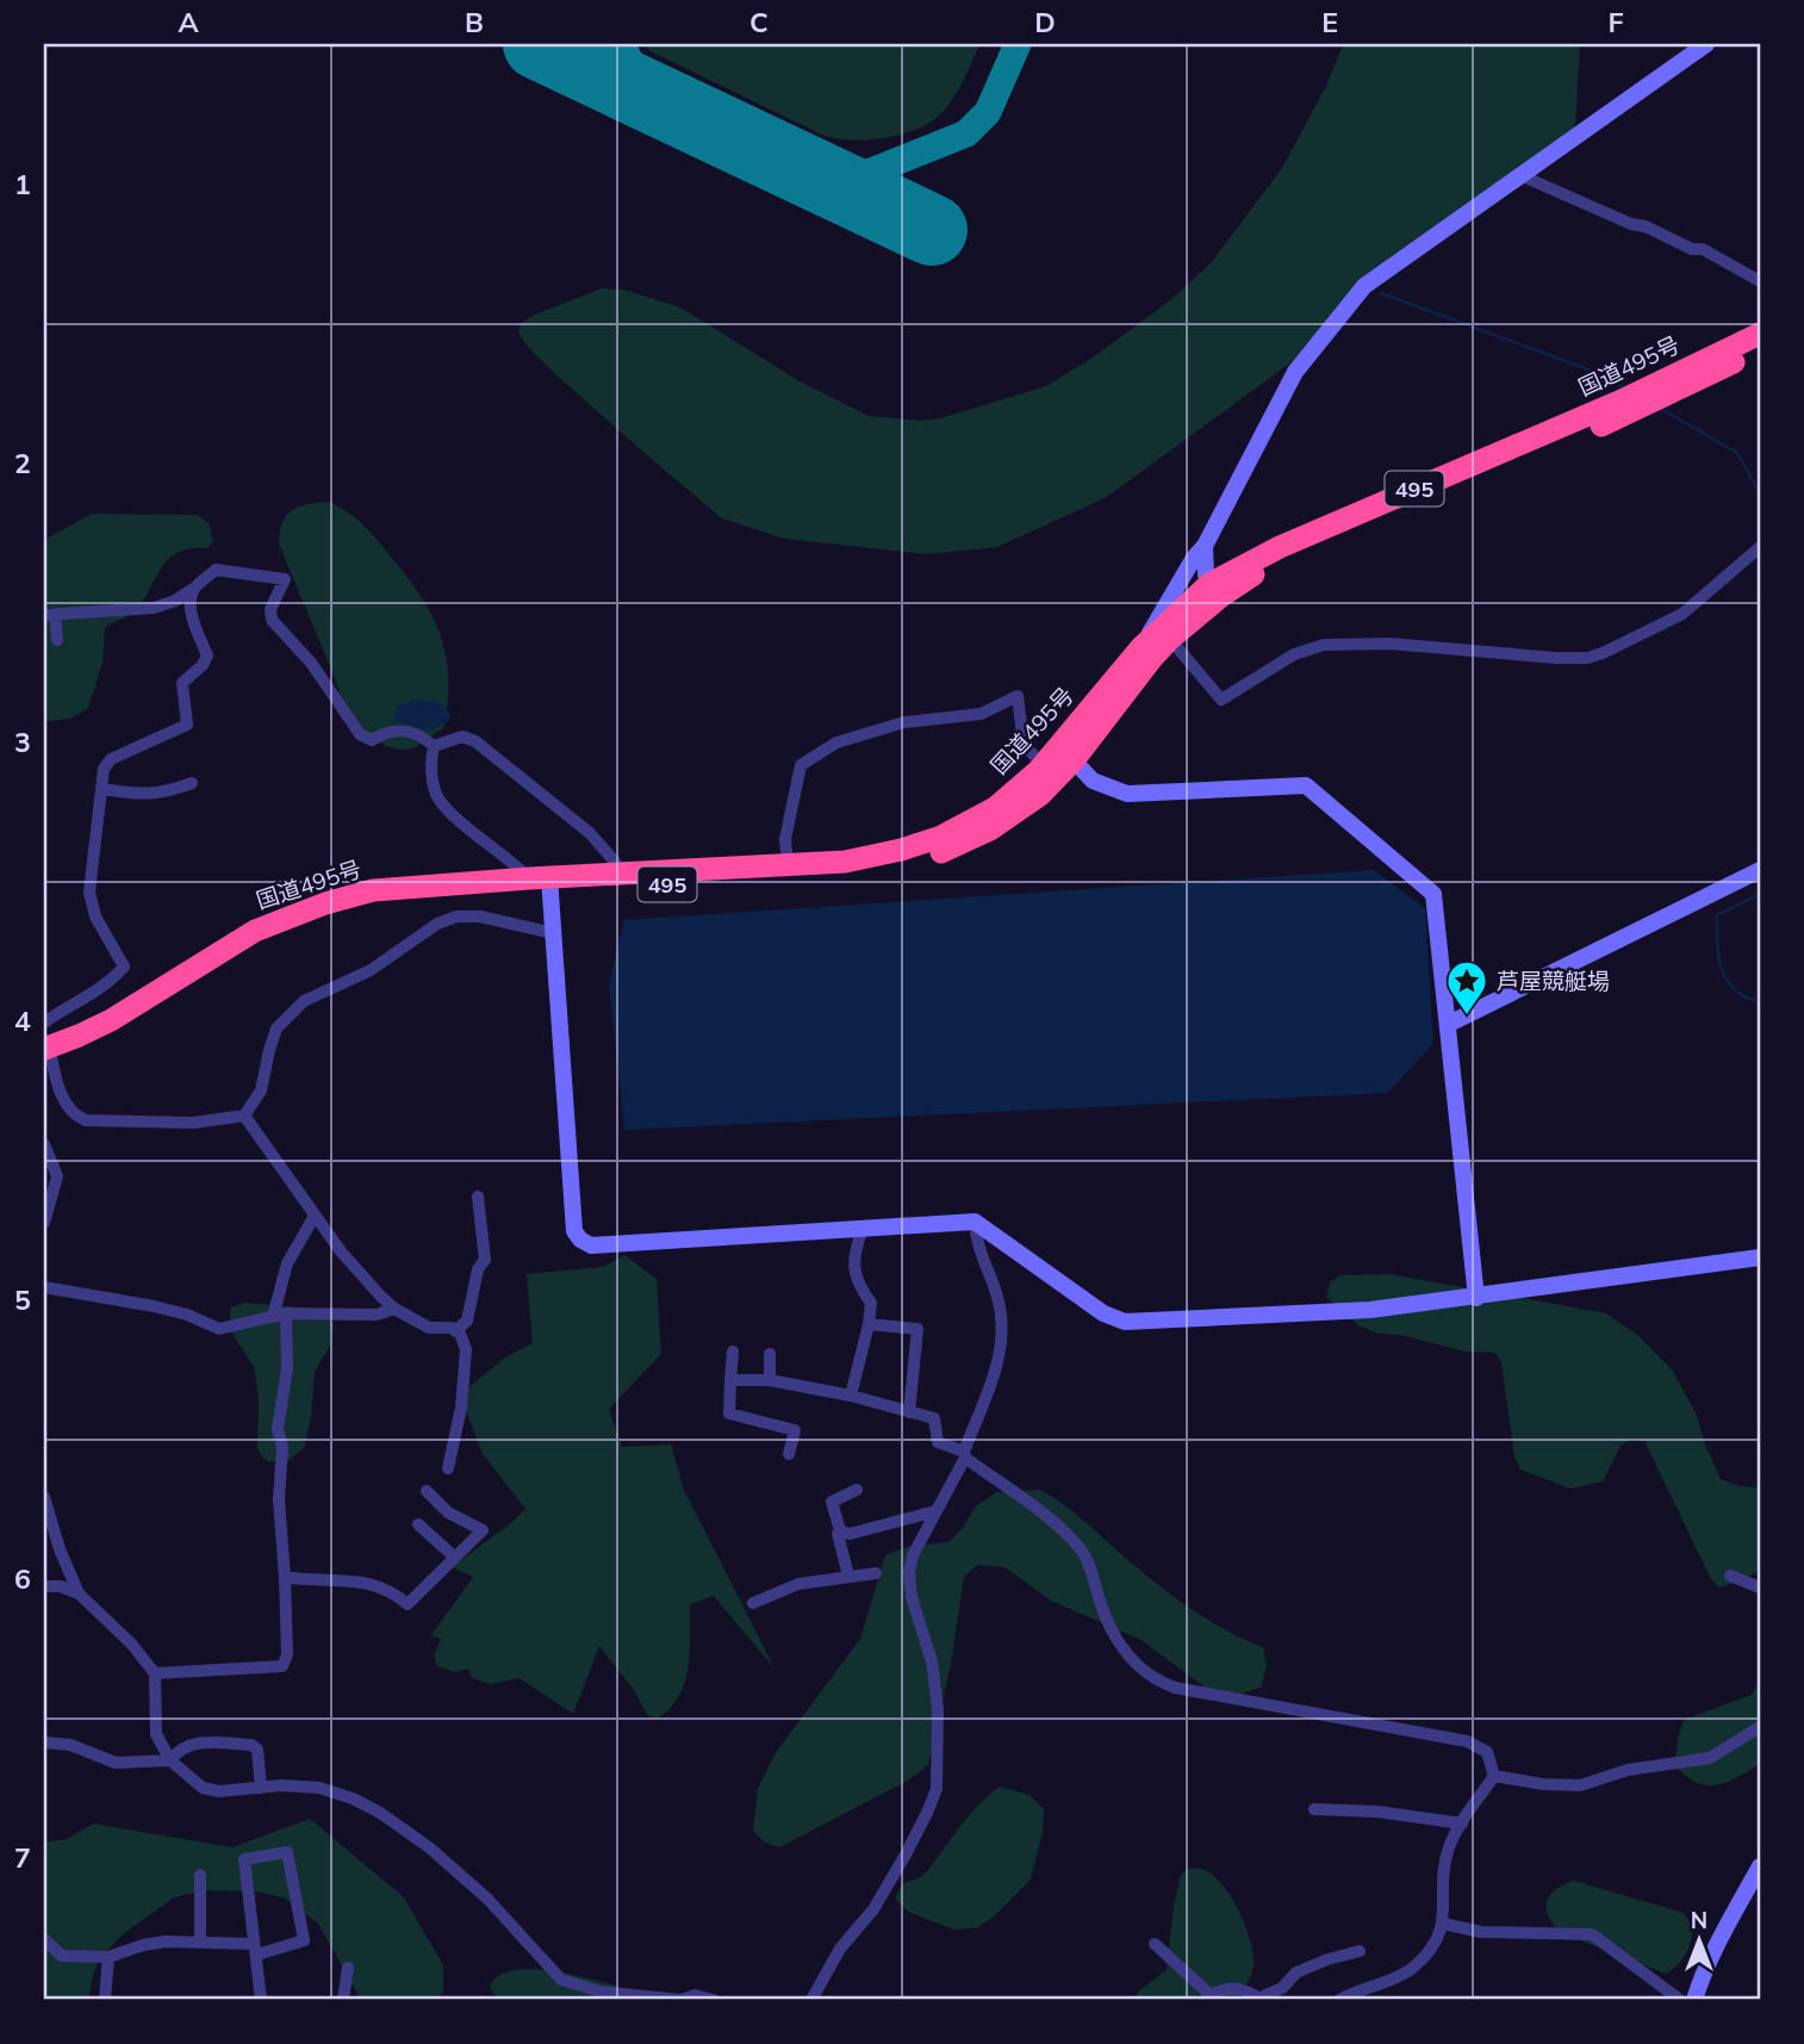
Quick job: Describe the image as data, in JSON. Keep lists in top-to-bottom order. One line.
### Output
{"streets":{"highway":["国道495号","495"]},"places":{"place":["芦屋競艇場"]},"north":"top","grid":{"columns":["A","B","C","D","E","F"],"rows":["1","2","3","4","5","6","7"]}}
